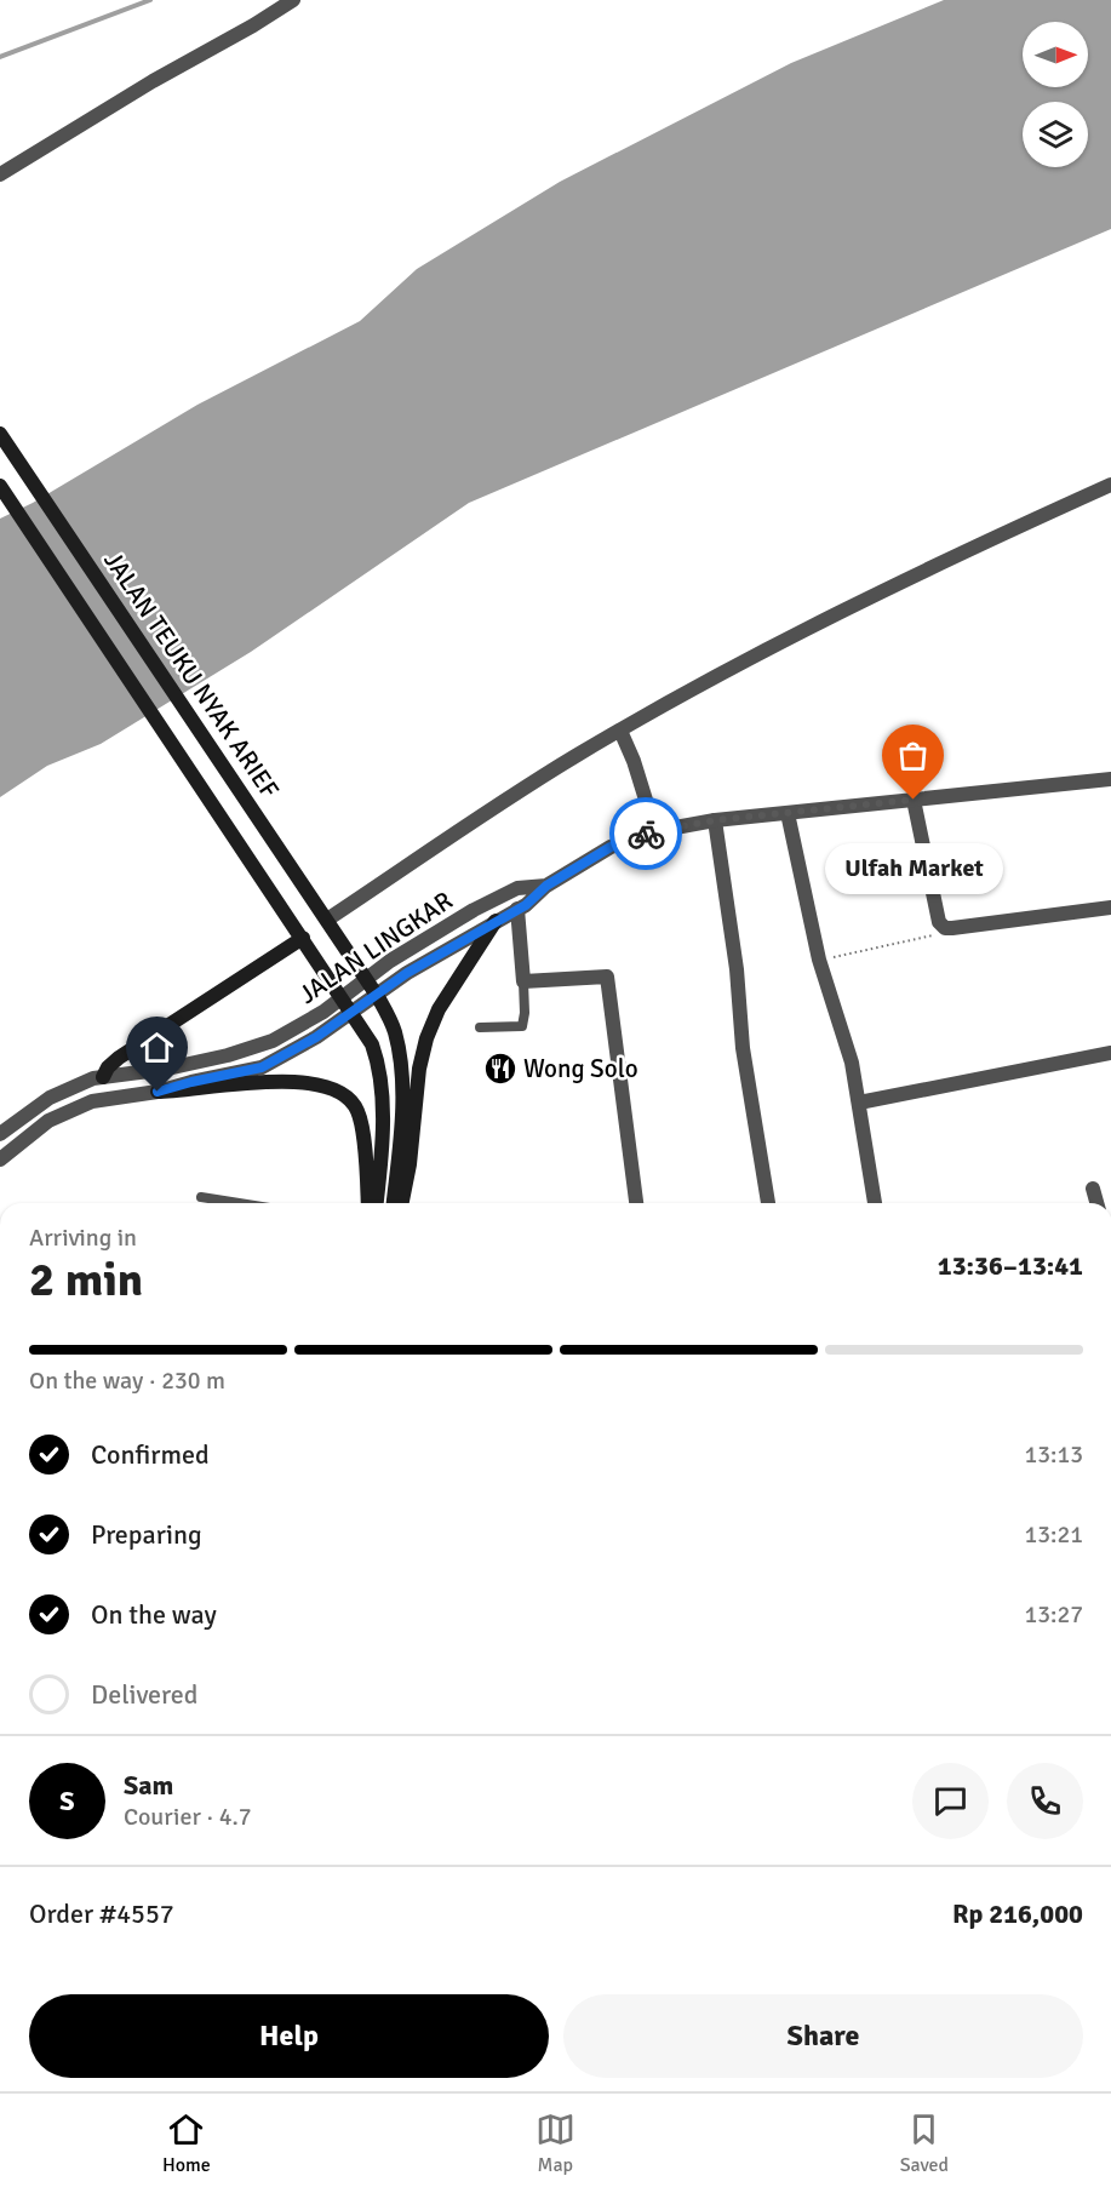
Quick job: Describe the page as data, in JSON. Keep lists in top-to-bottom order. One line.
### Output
{"streets":{"main road":["JALAN TEUKU NYAK ARIEF"],"street":["JALAN LINGKAR"]},"places":{"other":["Ulfah Market"],"restaurant":["Wong Solo"]},"north":"right","page":{"bubble":"Ulfah Market","heading":["2 min","Arriving in","13:36–13:41"],"panel":["Sam","Courier · 4.7","Order #4557","Rp 216,000"],"bar":"On the way · 230 m","list":[["Confirmed","13:13"],["Preparing","13:21"],["On the way","13:27"],"Delivered"],"round":"S","buttons":["Help","Share"],"tabs":["Home","Map","Saved"]}}
